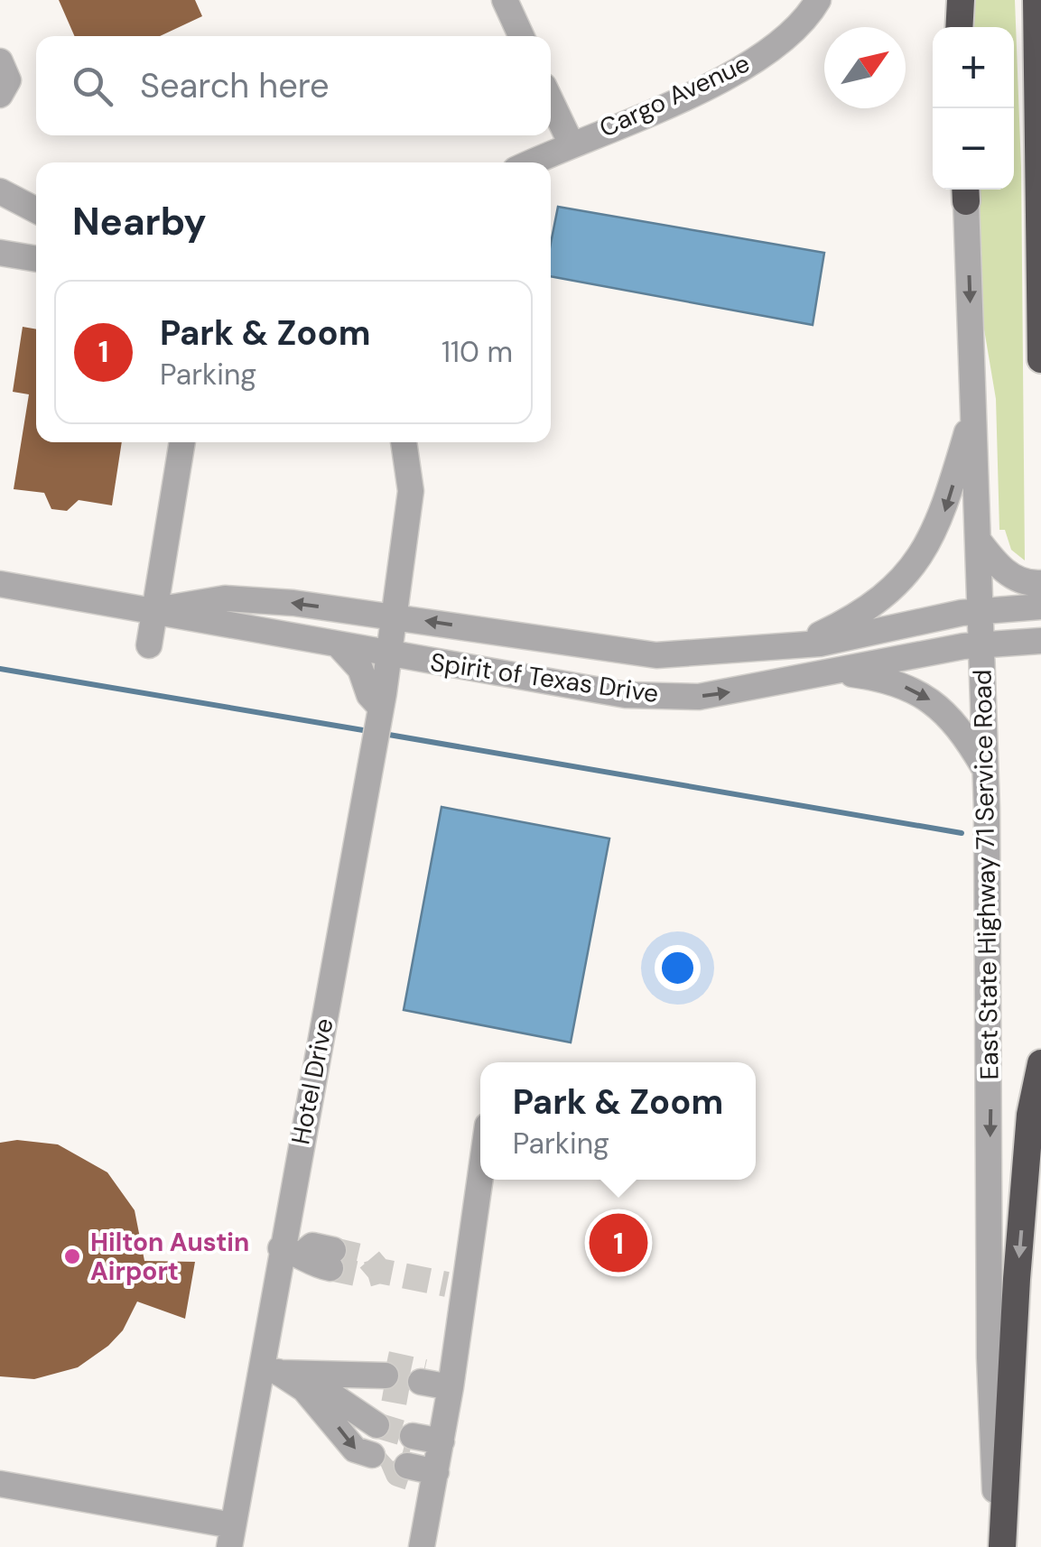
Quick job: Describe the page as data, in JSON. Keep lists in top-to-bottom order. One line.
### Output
{"streets":{"street":["Cargo Avenue","Spirit of Texas Drive","East State Highway 71 Service Road","Hotel Drive"]},"crossings":[["Spirit of Texas Drive","East State Highway 71 Service Road"],["Spirit of Texas Drive","Hotel Drive"]],"one_way":["East State Highway 71 Service Road"],"places":["Hilton Austin Airport"],"north":"top right","page":{"map_buttons":["+","−"],"search":"Search here","heading":"Nearby","list":[{"mark":"1","name":"Park & Zoom","note":"Parking","value":"110 m"}],"popup":["Park & Zoom","Parking"],"pins":"1"}}
